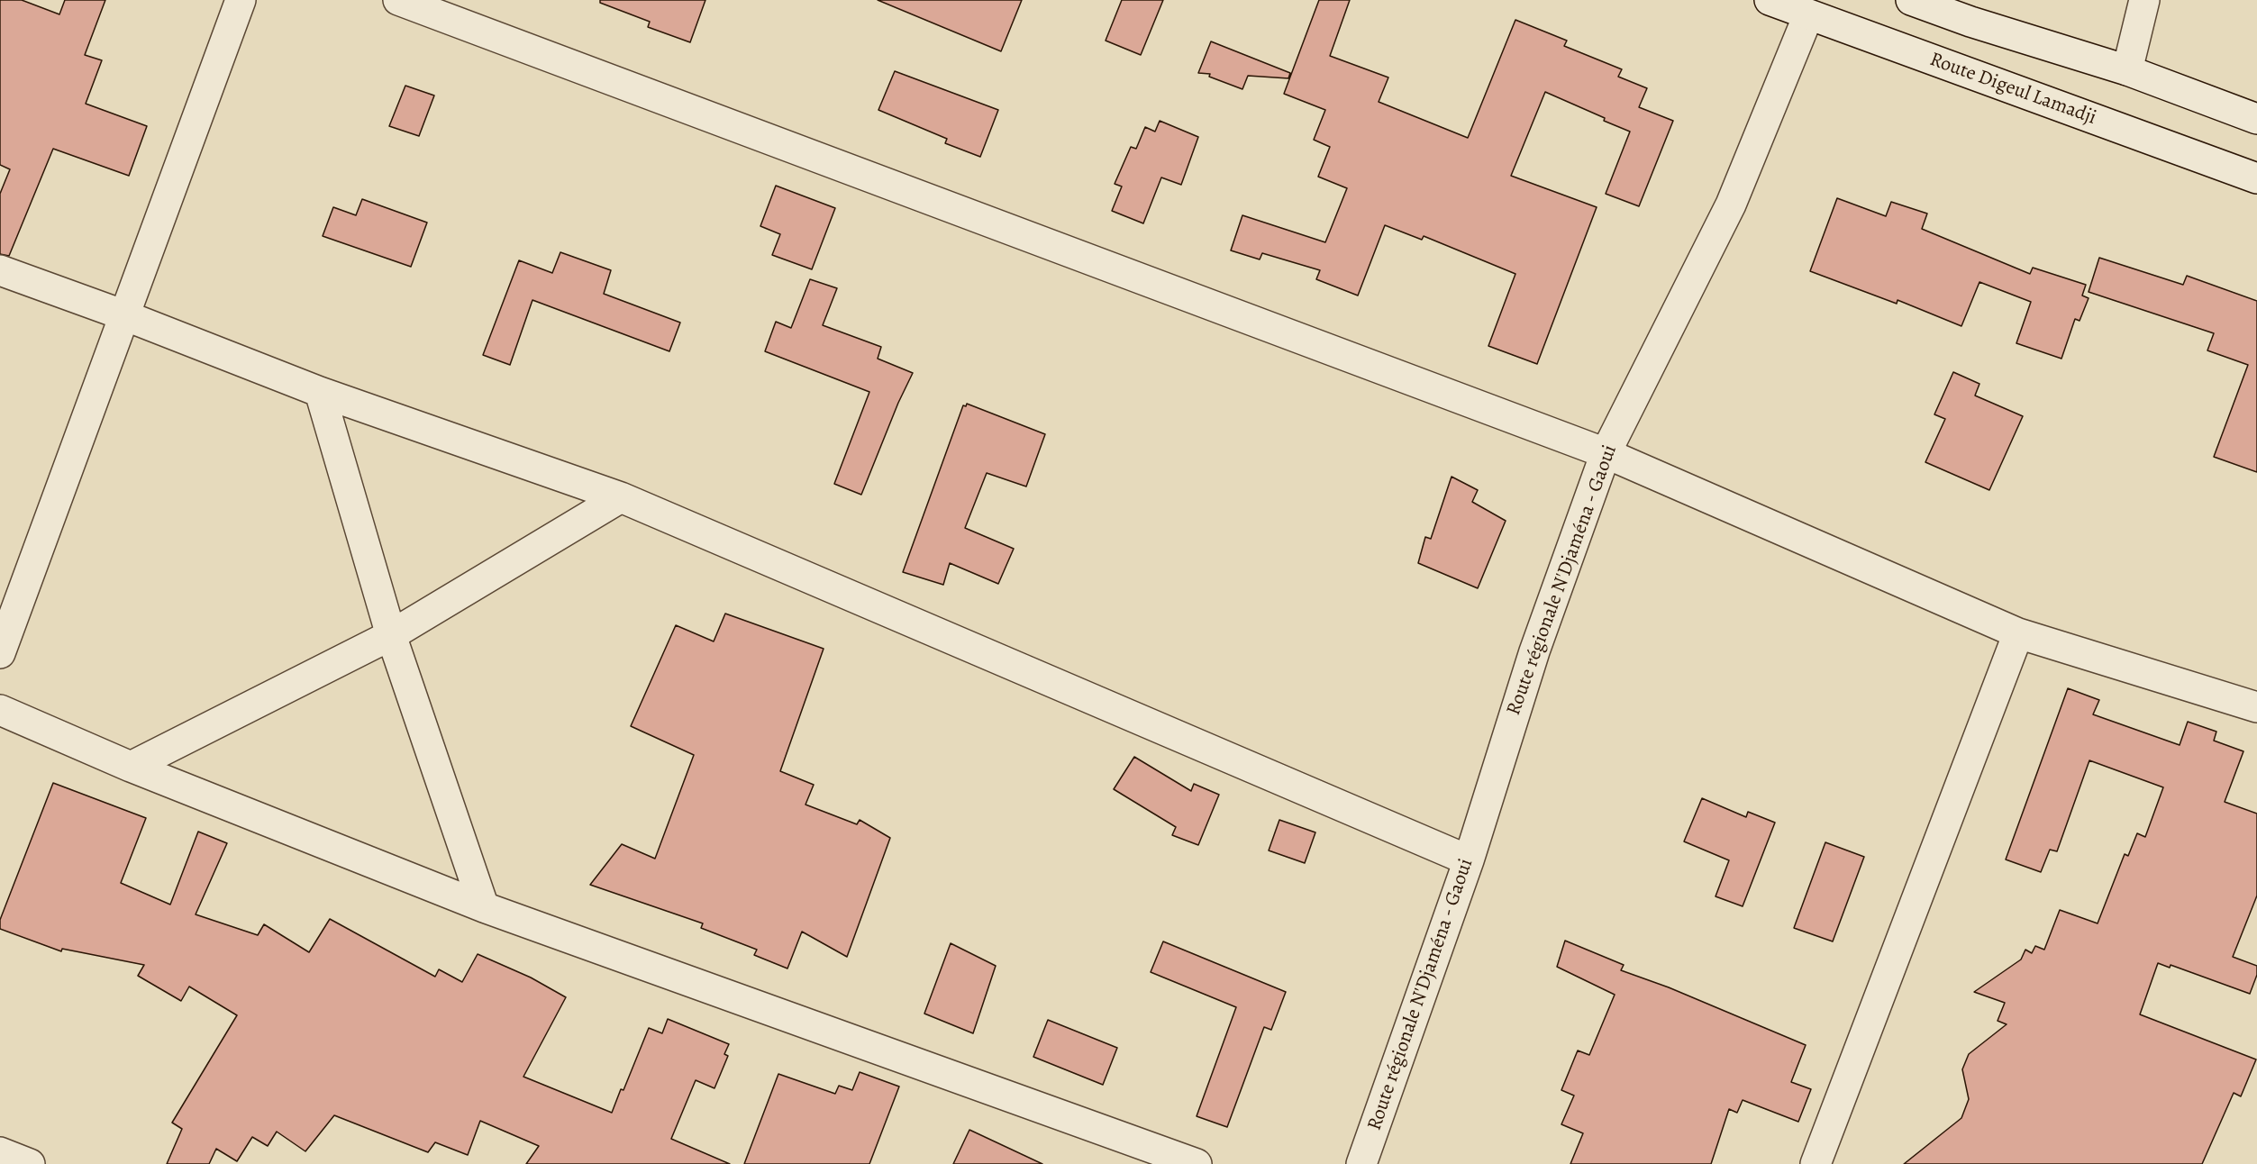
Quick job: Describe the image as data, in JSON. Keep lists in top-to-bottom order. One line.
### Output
{"streets":{"street":["Route Digeul Lamadji","Route régionale N'Djaména - Gaoui"]},"crossings":[["Route Digeul Lamadji","Route régionale N'Djaména - Gaoui"]]}
